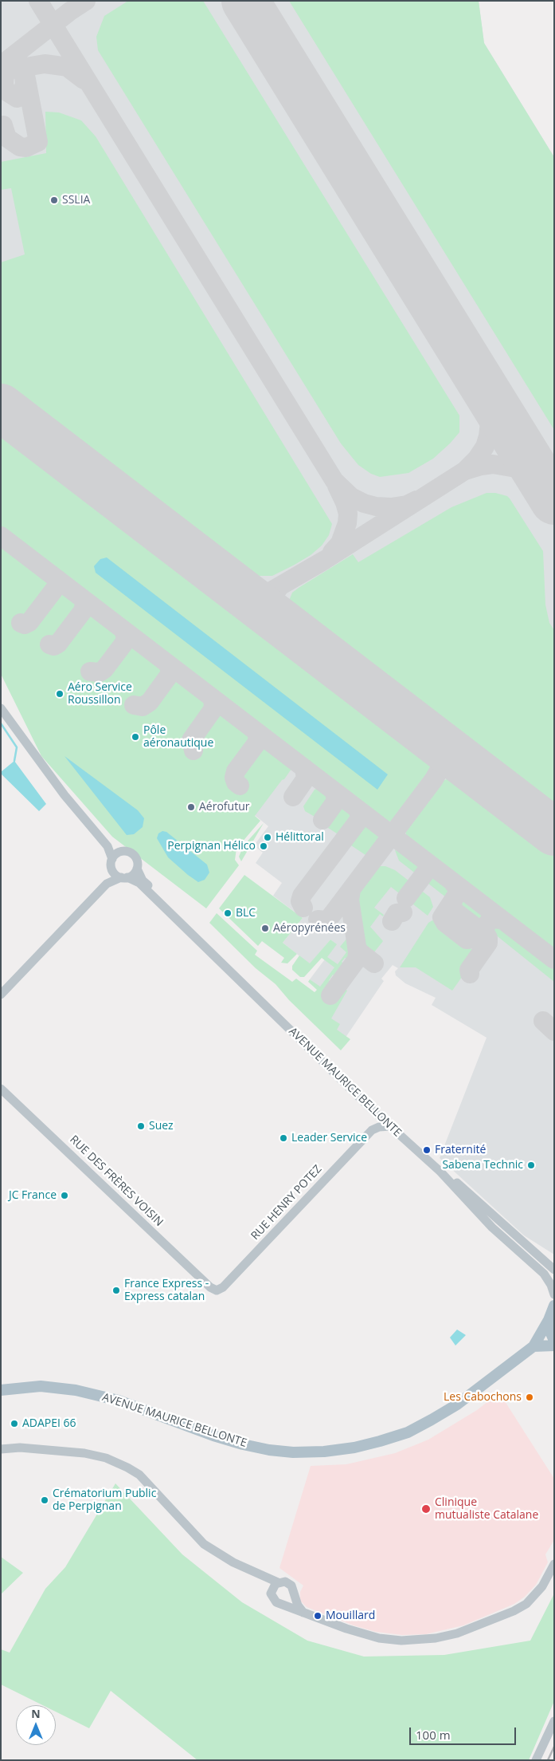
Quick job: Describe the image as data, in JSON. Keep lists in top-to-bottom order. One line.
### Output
{"streets":{"main road":["AVENUE MAURICE BELLONTE"],"street":["RUE DES FRÈRES VOISIN","RUE HENRY POTEZ"]},"crossings":[["RUE DES FRÈRES VOISIN","RUE HENRY POTEZ"]],"places":["SSLIA","Aéro Service Roussillon","Pôle aéronautique","Aérofutur","Hélittoral","Perpignan Hélico","BLC","Aéropyrénées","Suez","Leader Service","Fraternité","Sabena Technic","JC France","France Express - Express catalan","Les Cabochons","ADAPEI 66","Crématorium Public de Perpignan","Clinique mutualiste Catalane","Mouillard"],"scale_bar":"100 m","north":"top"}
